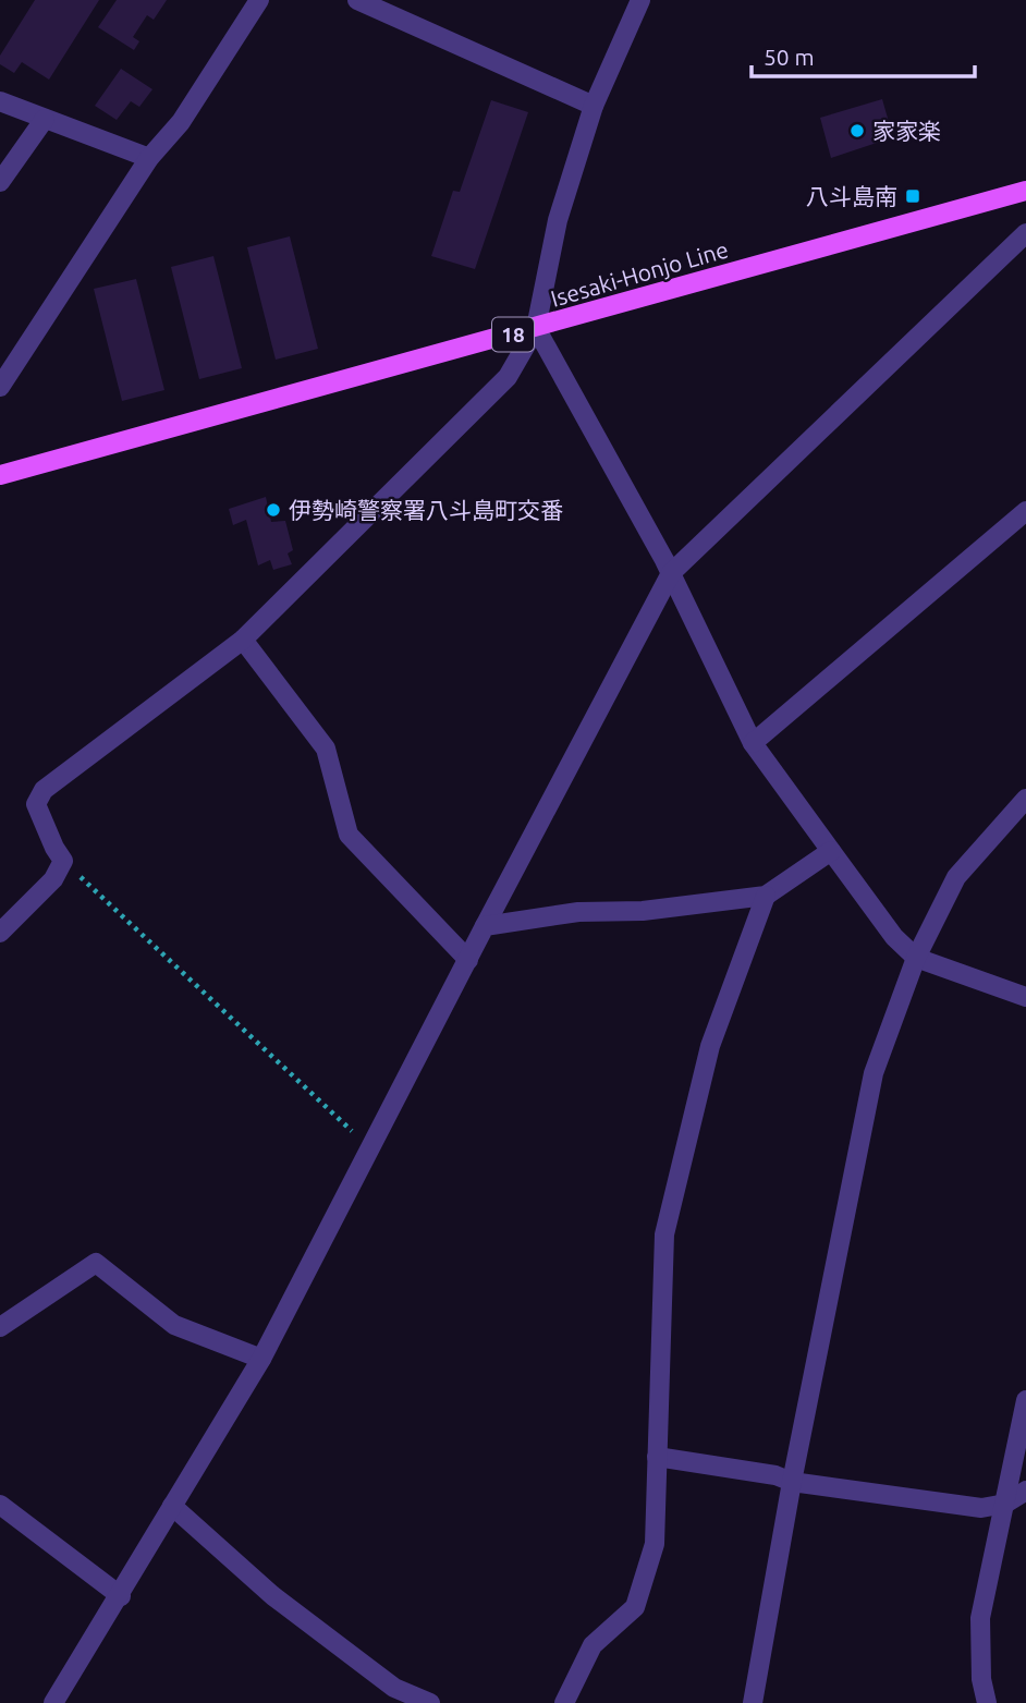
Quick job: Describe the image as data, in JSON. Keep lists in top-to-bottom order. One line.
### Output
{"streets":{"main road":["Isesaki-Honjo Line","18"]},"places":{"other":["家家楽","伊勢崎警察署八斗島町交番"],"transit":["八斗島南"]},"scale_bar":"50 m"}
